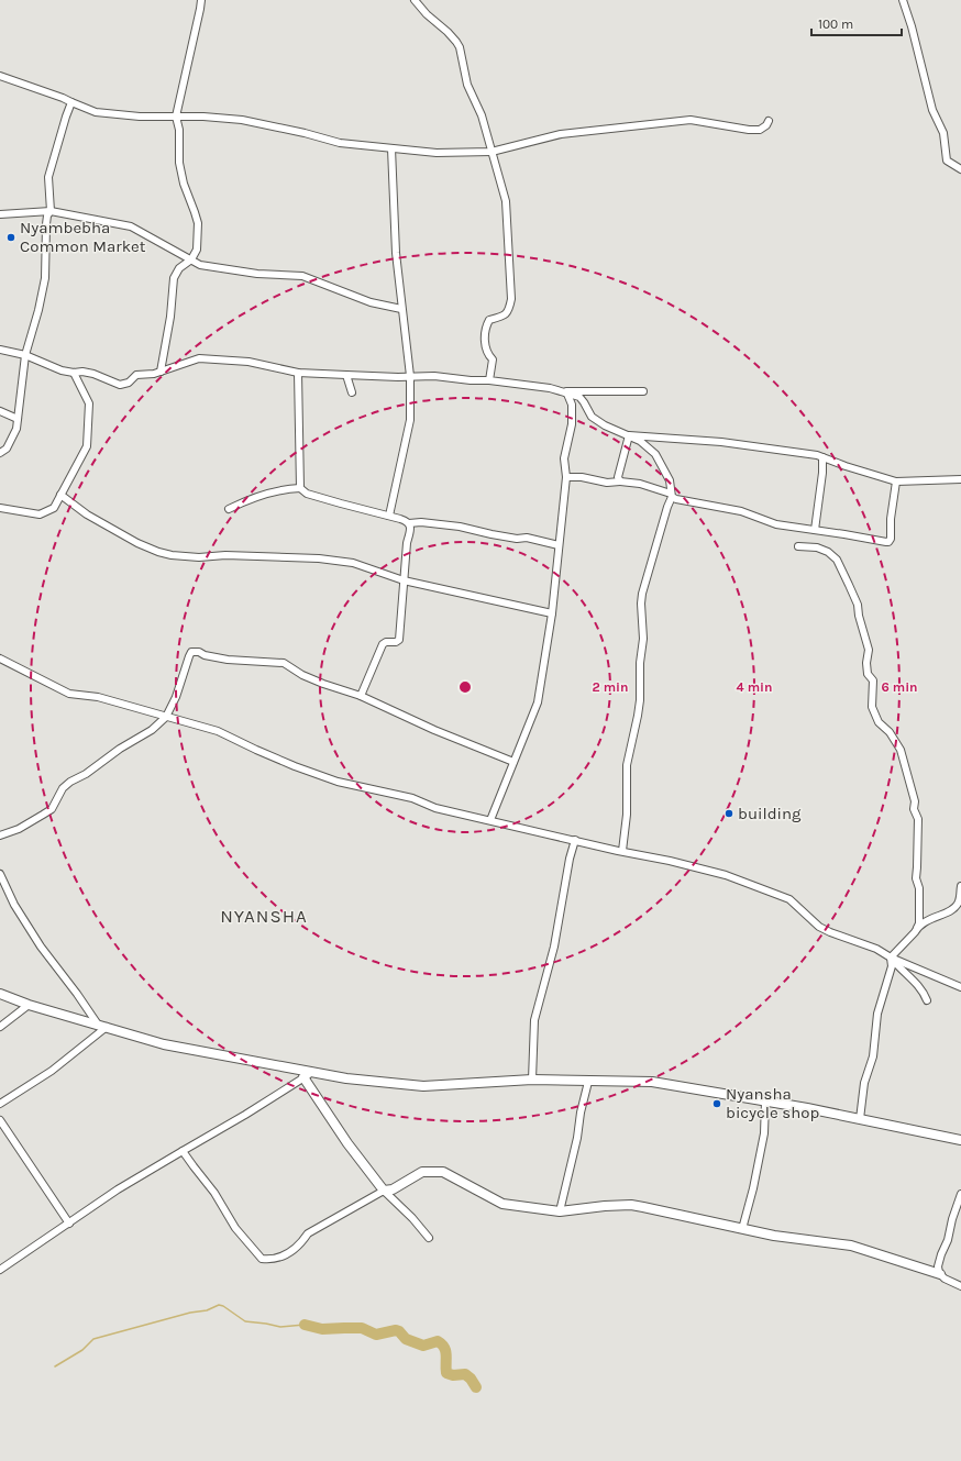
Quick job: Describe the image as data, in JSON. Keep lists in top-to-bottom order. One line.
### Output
{"districts":["NYANSHA"],"places":["Nyambebha Common Market","building","Nyansha bicycle shop"],"scale_bar":"100 m","rings":["2 min","4 min","6 min"]}
